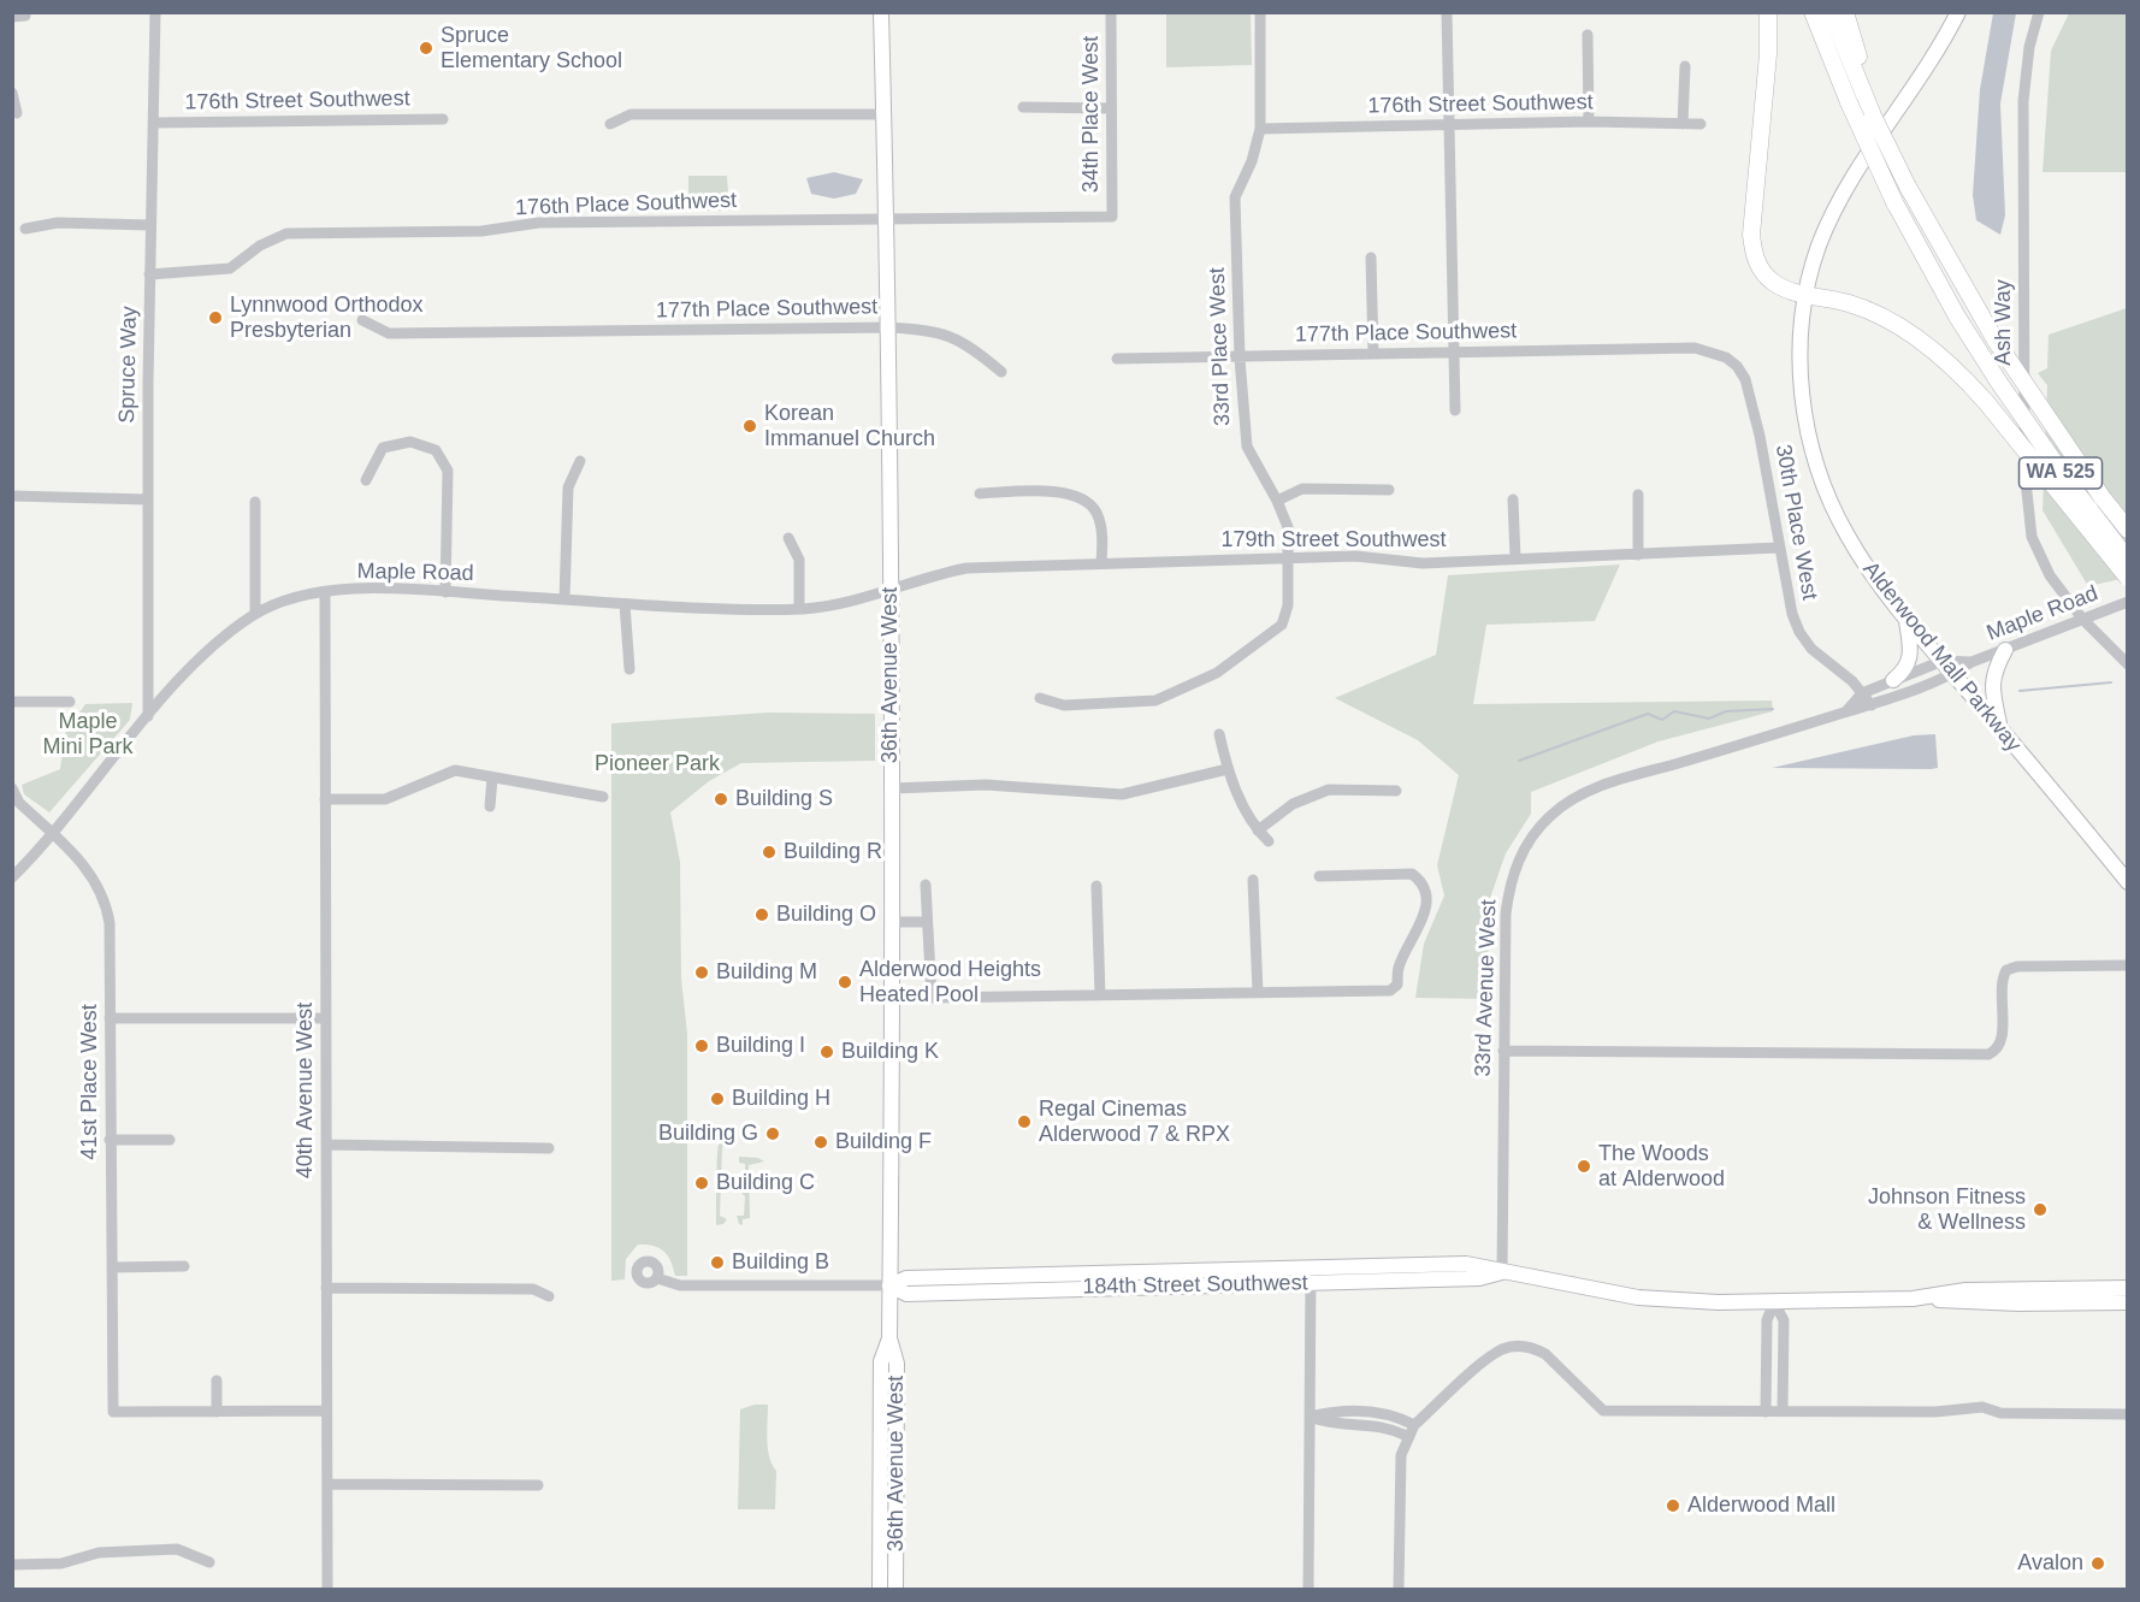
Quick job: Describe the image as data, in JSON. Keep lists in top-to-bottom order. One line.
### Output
{"streets":{"highway":["WA 525"],"main road":["Alderwood Mall Parkway","36th Avenue West","184th Street Southwest"],"street":["176th Street Southwest","34th Place West","176th Place Southwest","177th Place Southwest","Ash Way","33rd Place West","Spruce Way","30th Place West","179th Street Southwest","Maple Road","33rd Avenue West","41st Place West","40th Avenue West"]},"crossings":[["176th Street Southwest","33rd Place West"],["176th Street Southwest","Spruce Way"],["34th Place West","176th Place Southwest"],["176th Place Southwest","Spruce Way"],["176th Place Southwest","36th Avenue West"],["177th Place Southwest","33rd Place West"],["177th Place Southwest","30th Place West"],["177th Place Southwest","36th Avenue West"],["Ash Way","Maple Road"],["33rd Place West","179th Street Southwest"],["Spruce Way","Maple Road"],["30th Place West","179th Street Southwest"],["30th Place West","33rd Avenue West"],["179th Street Southwest","Maple Road"],["179th Street Southwest","36th Avenue West"],["Maple Road","Alderwood Mall Parkway"],["Maple Road","36th Avenue West"],["Maple Road","33rd Avenue West"],["Maple Road","41st Place West"],["Maple Road","40th Avenue West"],["Alderwood Mall Parkway","33rd Avenue West"],["36th Avenue West","184th Street Southwest"],["33rd Avenue West","184th Street Southwest"]],"parks":["Maple Mini Park","Pioneer Park"],"places":["Spruce Elementary School","Lynnwood Orthodox Presbyterian","Korean Immanuel Church","Building S","Building R","Building O","Building M","Alderwood Heights Heated Pool","Building I","Building K","Building H","Regal Cinemas Alderwood 7 & RPX","Building G","Building F","The Woods at Alderwood","Building C","Johnson Fitness & Wellness","Building B","Alderwood Mall","Avalon"]}
